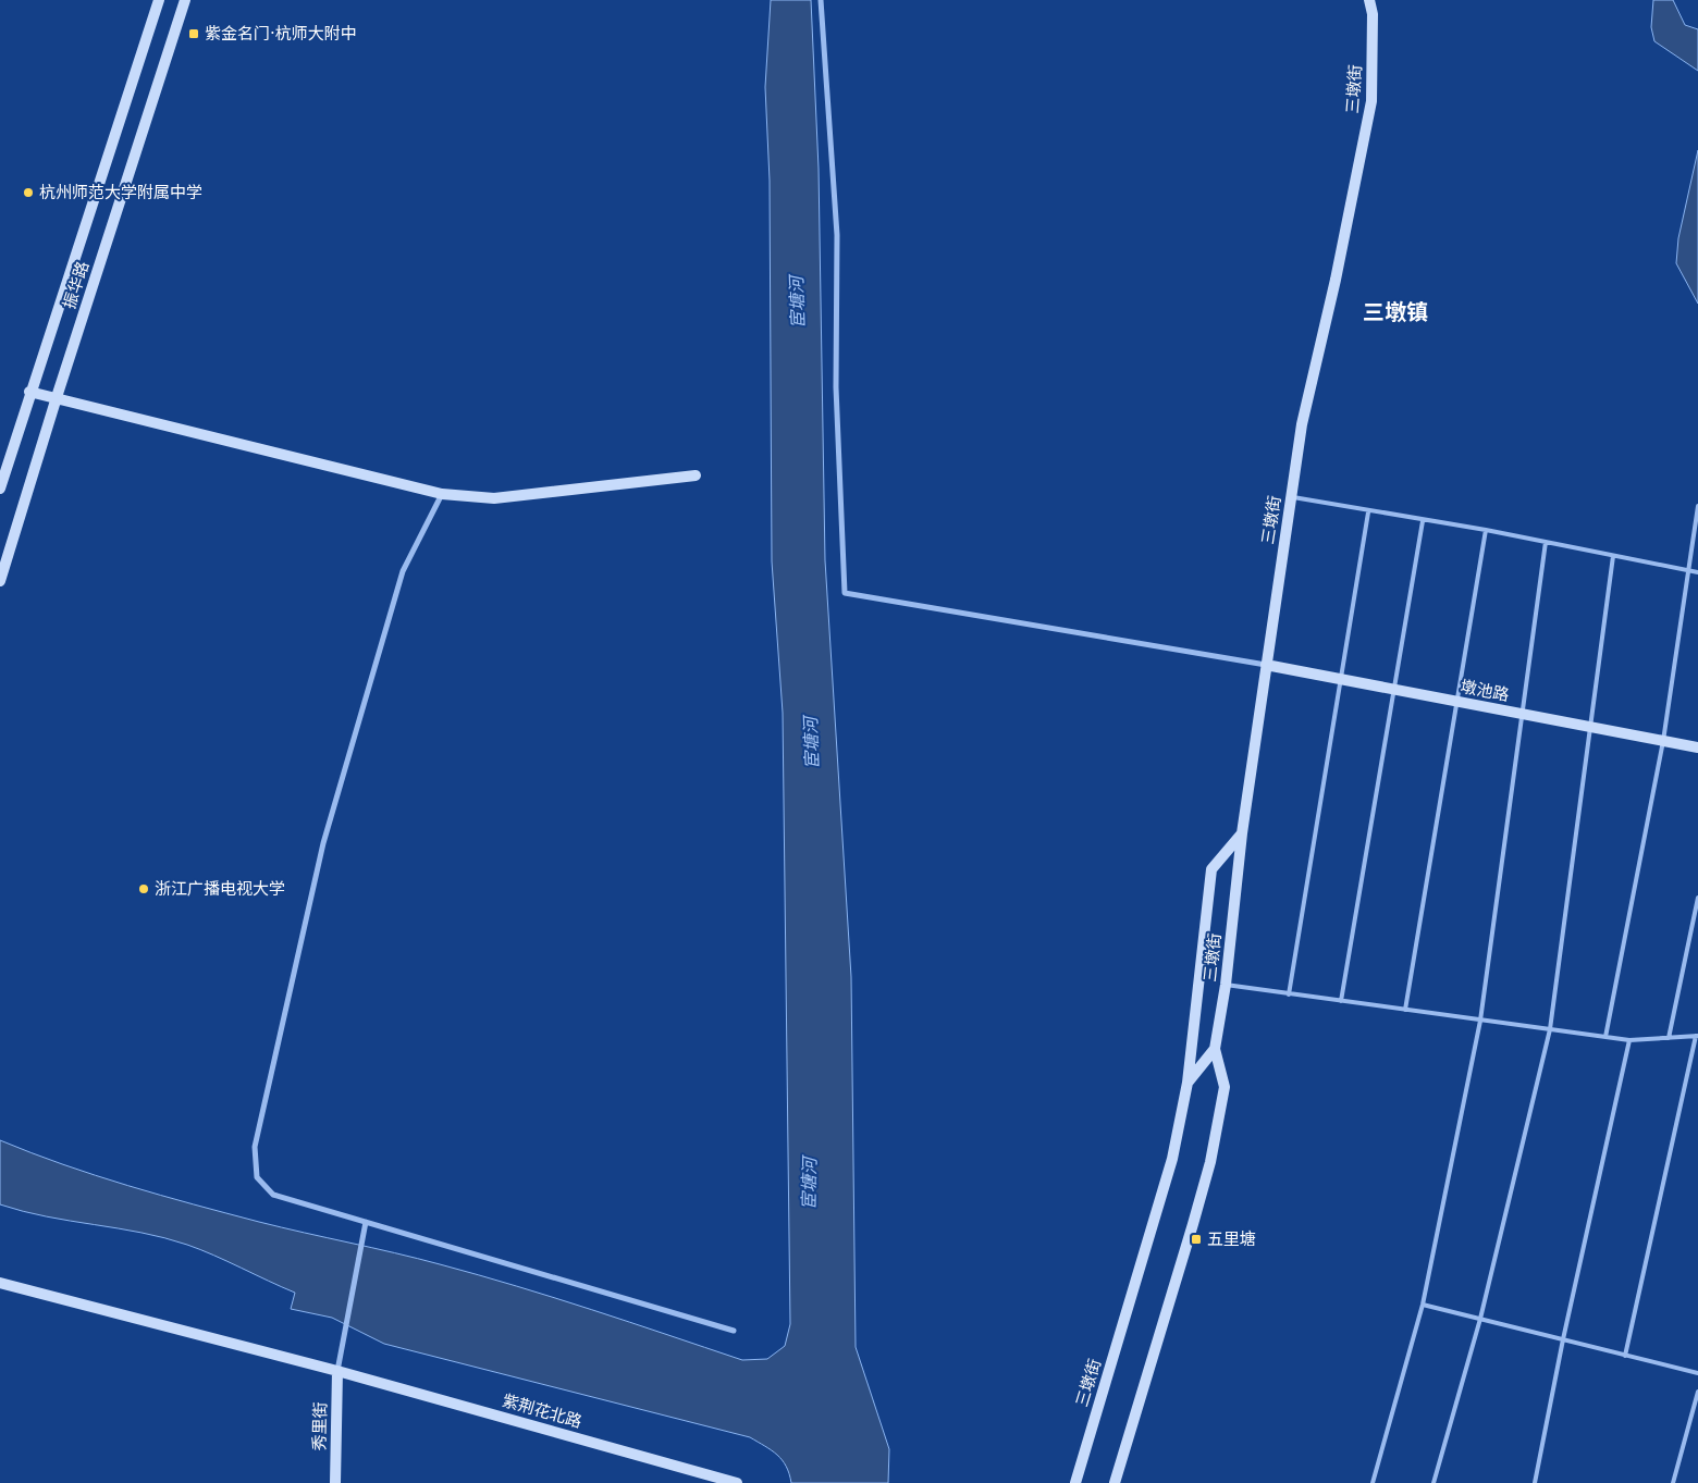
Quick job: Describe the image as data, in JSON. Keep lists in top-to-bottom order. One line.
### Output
{"streets":{"street":["三墩街","振华路","墩池路","紫荆花北路","秀里街"]},"crossings":[["三墩街","墩池路"],["紫荆花北路","秀里街"]],"districts":["三墩镇"],"water":["宦塘河"],"places":{"transit":["紫金名门·杭师大附中","五里塘"],"other":["杭州师范大学附属中学","浙江广播电视大学"]}}
